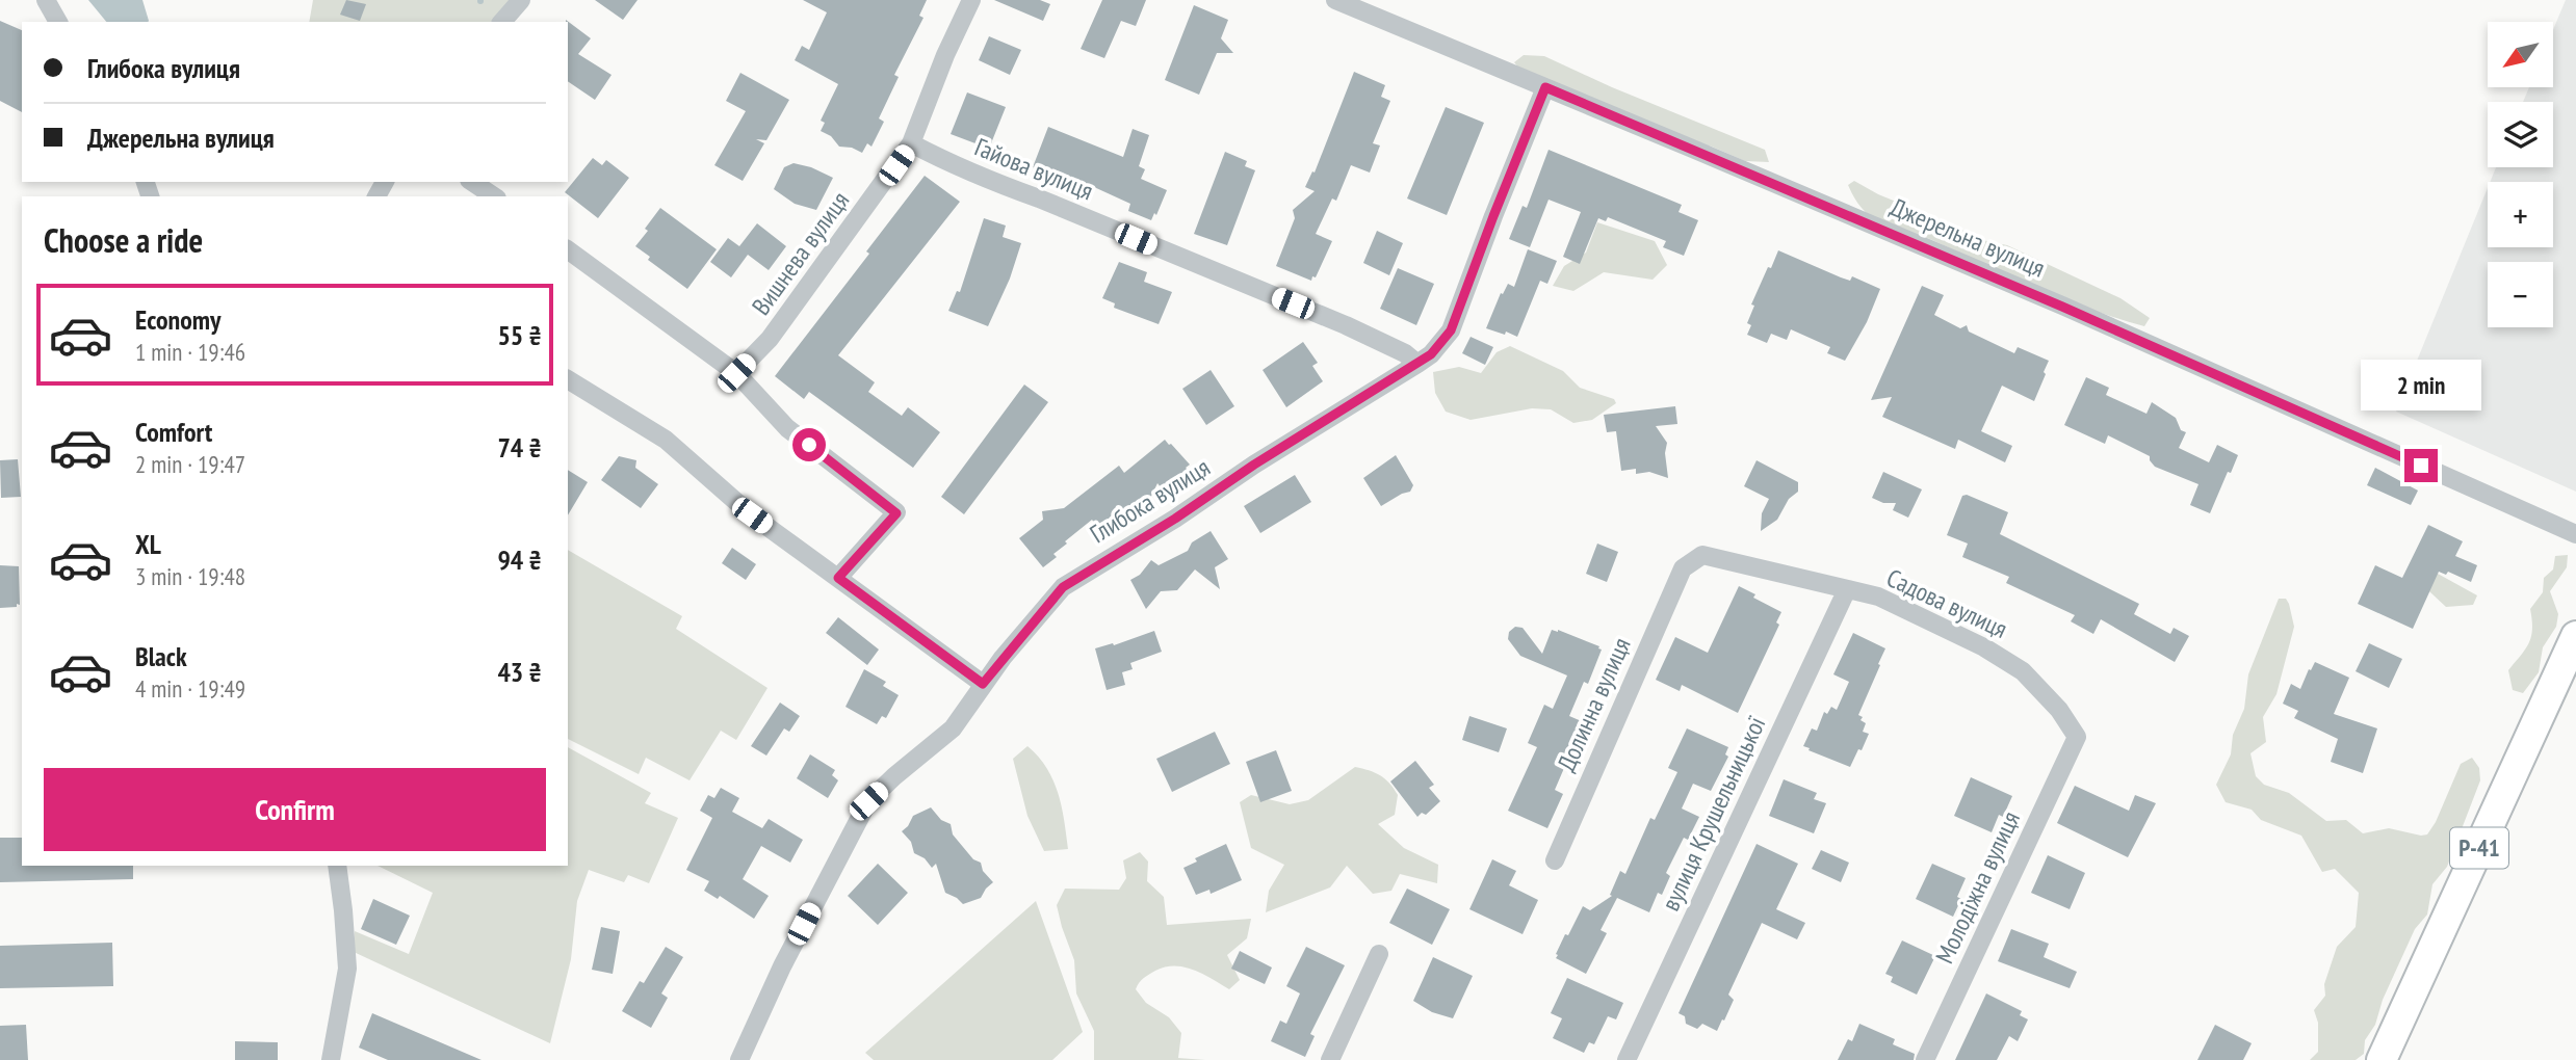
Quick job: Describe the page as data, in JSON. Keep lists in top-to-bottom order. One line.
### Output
{"streets":{"main road":["Р-41"],"street":["Гайова вулиця","Джерельна вулиця","Вишнева вулиця","Глибока вулиця","Садова вулиця","Долинна вулиця","вулиця Крушельницької","Молодіжна вулиця"]},"crossings":[["Гайова вулиця","Вишнева вулиця"],["Гайова вулиця","Глибока вулиця"],["Джерельна вулиця","Глибока вулиця"],["Садова вулиця","Долинна вулиця"],["Садова вулиця","вулиця Крушельницької"],["Садова вулиця","Молодіжна вулиця"]],"north":"bottom left","page":{"map_buttons":["+","−"],"banner":["Глибока вулиця","Джерельна вулиця"],"heading":"Choose a ride","list":[{"name":"Economy","note":"1 min · 19:46","value":"55 ₴"},{"name":"Comfort","note":"2 min · 19:47","value":"74 ₴"},{"name":"XL","note":"3 min · 19:48","value":"94 ₴"},{"name":"Black","note":"4 min · 19:49","value":"43 ₴"}],"bubble":"2 min","buttons":"Confirm"}}
